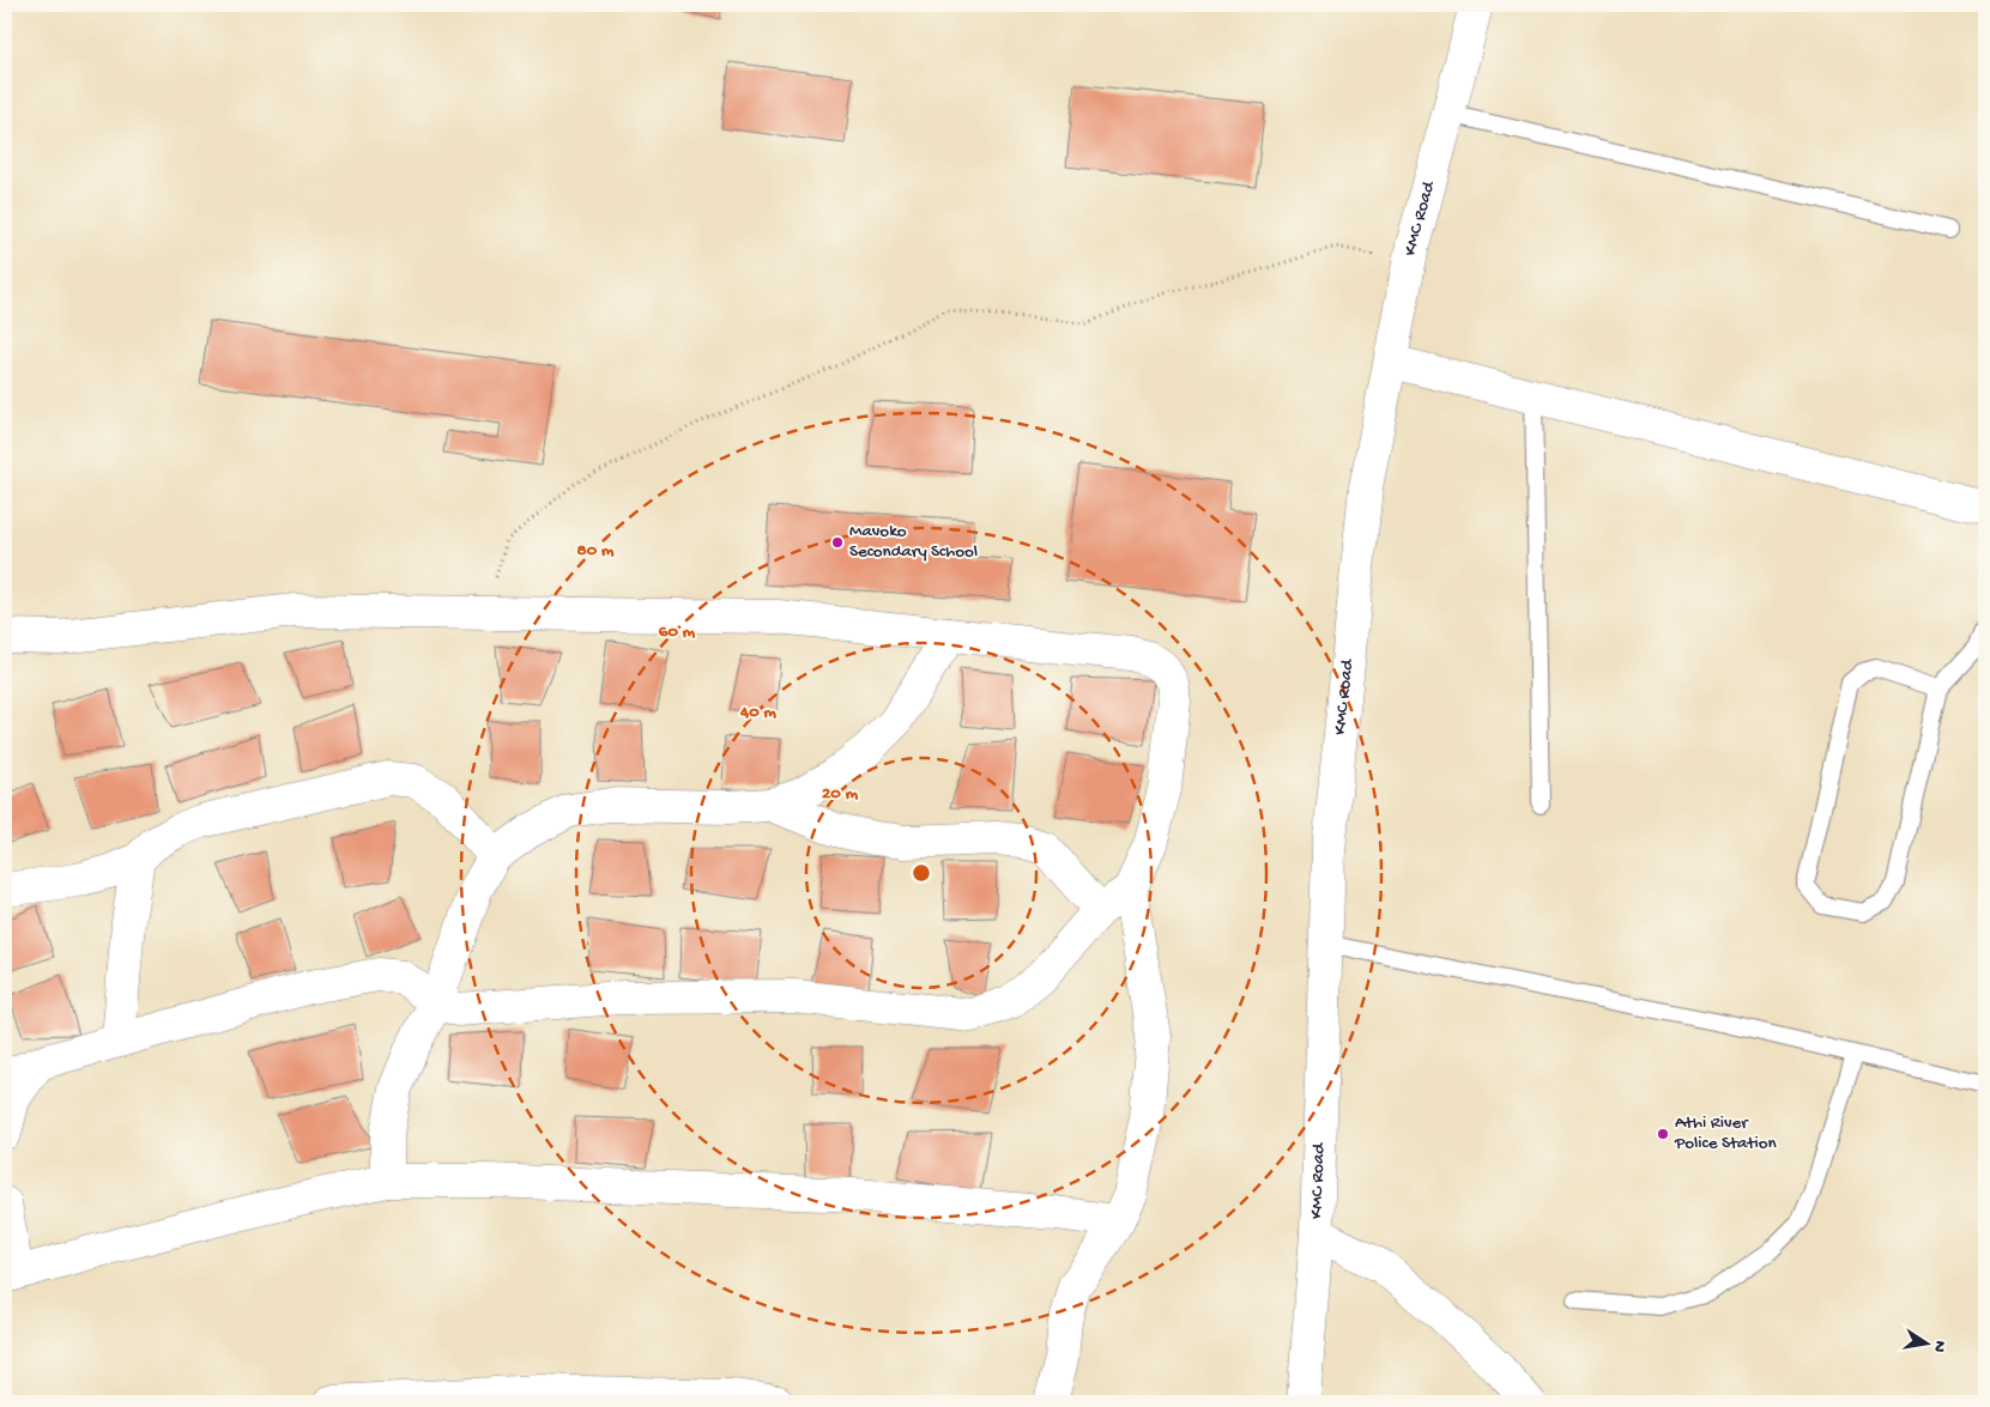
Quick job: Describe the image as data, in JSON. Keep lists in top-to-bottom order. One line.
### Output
{"streets":{"street":["KMC Road"]},"places":["Mavoko Secondary School","Athi River Police Station"],"north":"right","rings":["80 m","60 m","40 m","20 m"]}
